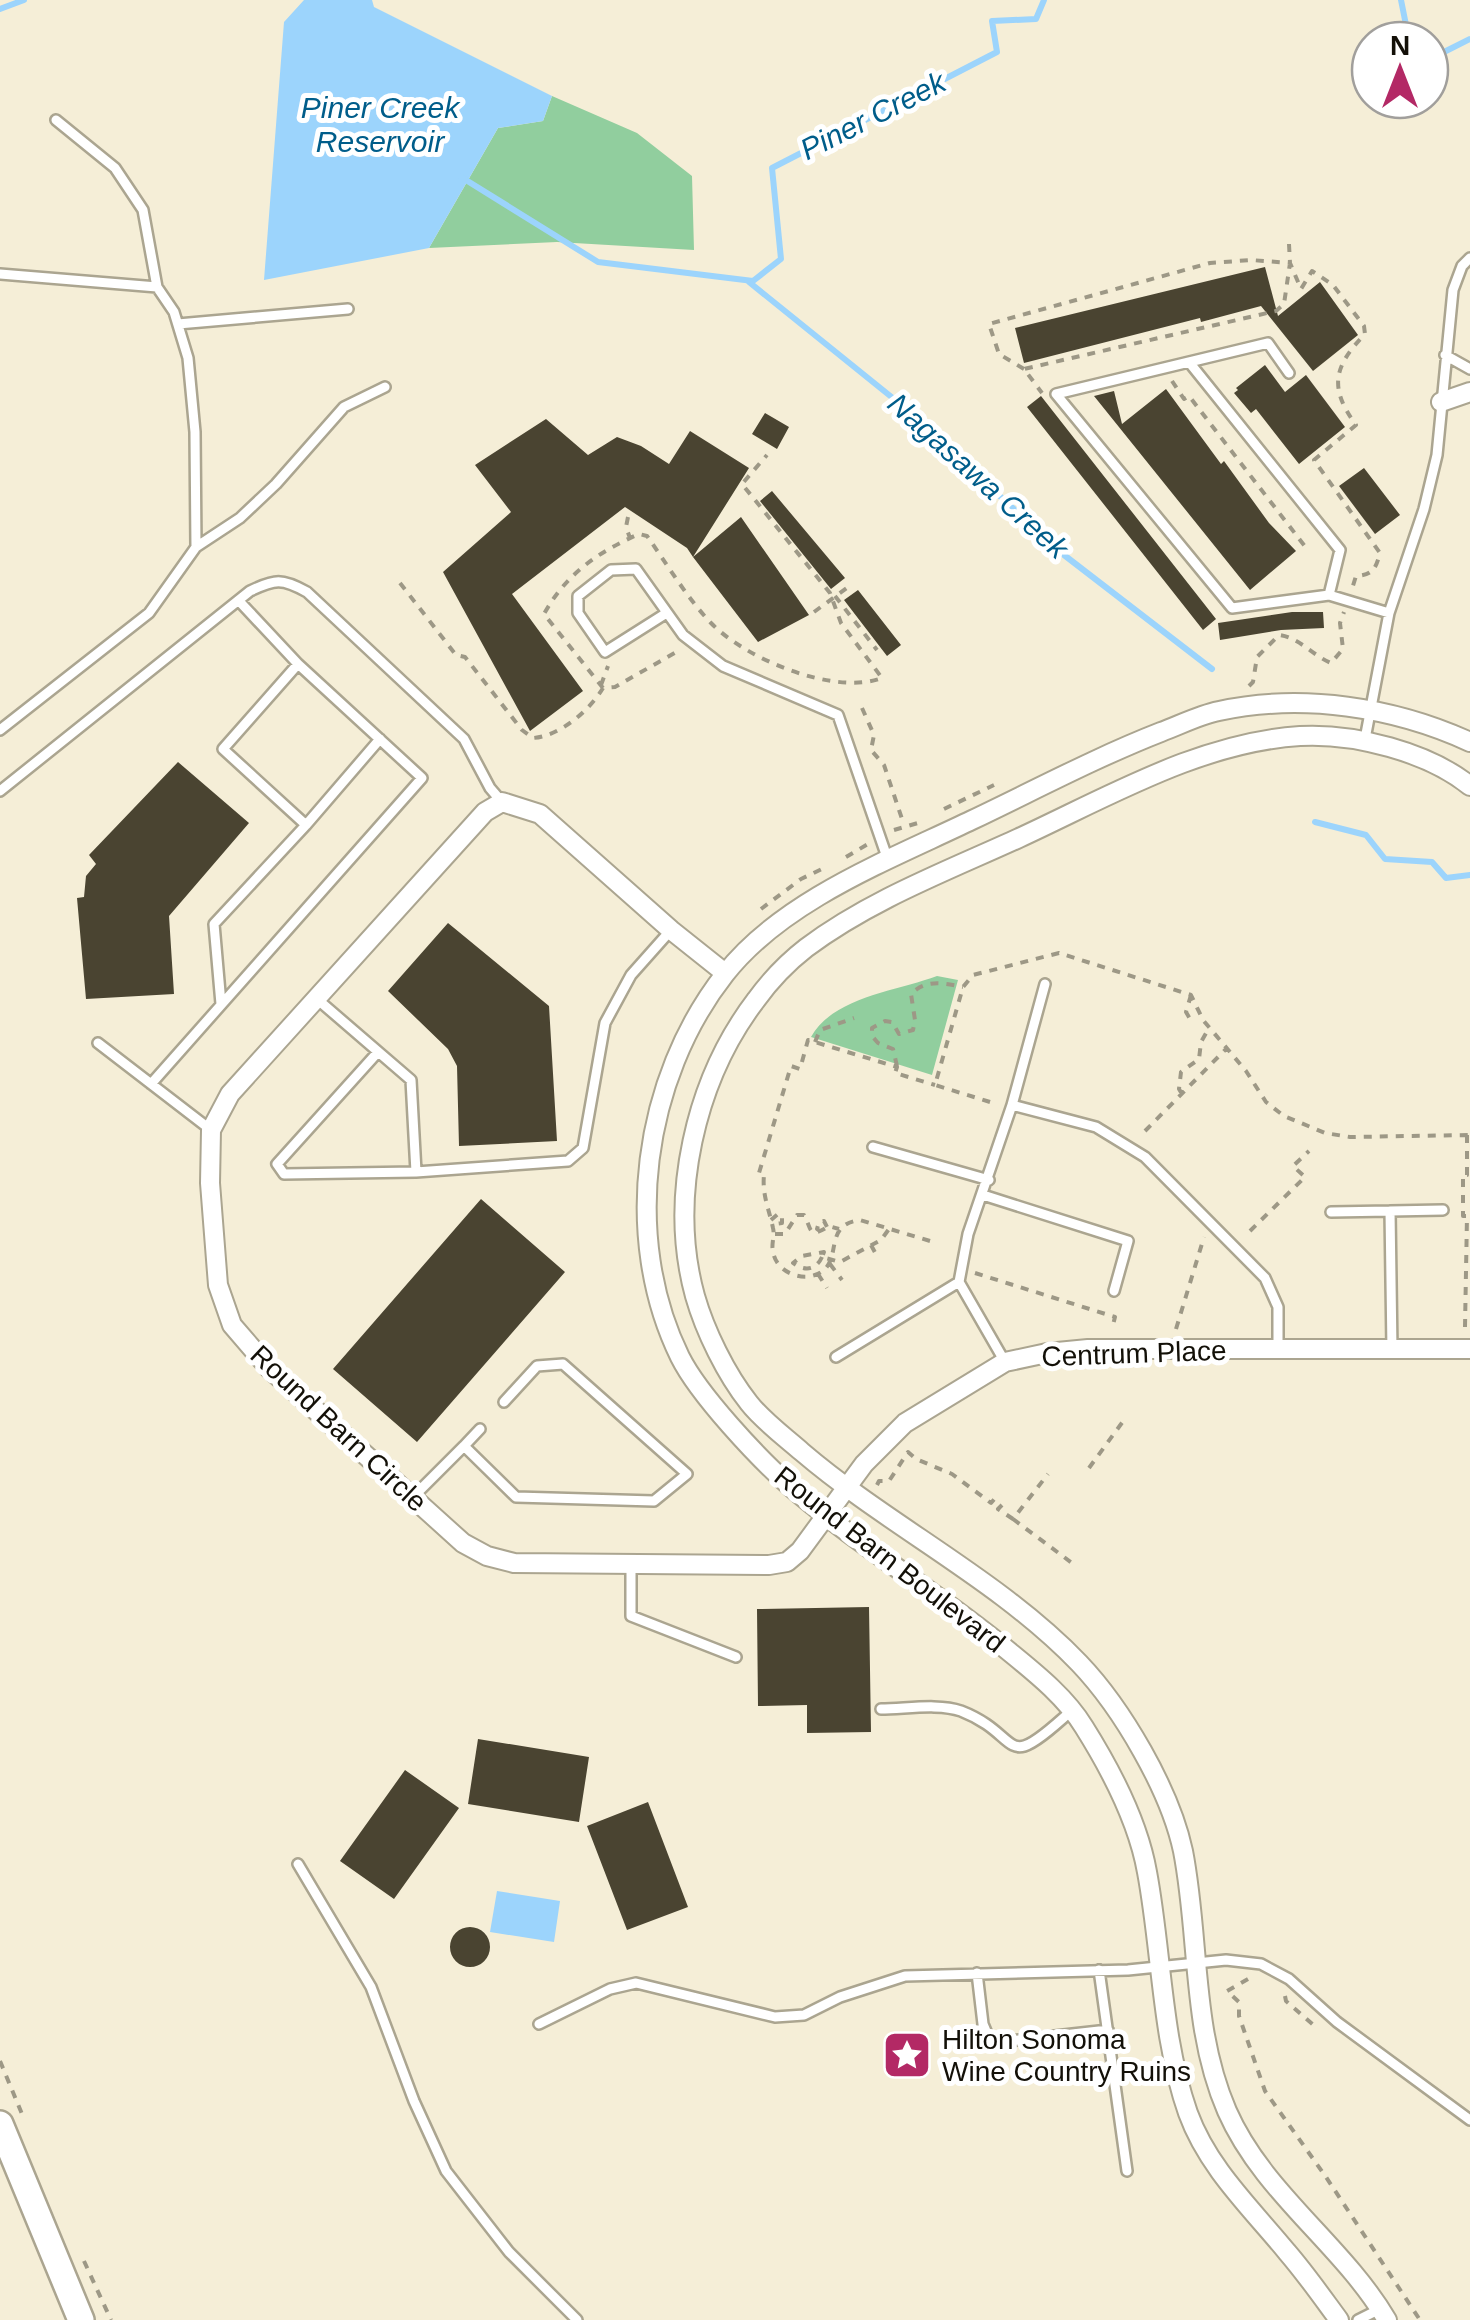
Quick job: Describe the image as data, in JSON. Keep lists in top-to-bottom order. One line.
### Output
{"streets":{"street":["Centrum Place","Round Barn Circle","Round Barn Boulevard"]},"crossings":[["Centrum Place","Round Barn Circle"],["Centrum Place","Round Barn Boulevard"],["Round Barn Circle","Round Barn Boulevard"]],"water":["Piner Creek Reservoir","Piner Creek","Nagasawa Creek"],"places":{"place":["Hilton Sonoma Wine Country Ruins"]},"north":"top"}
